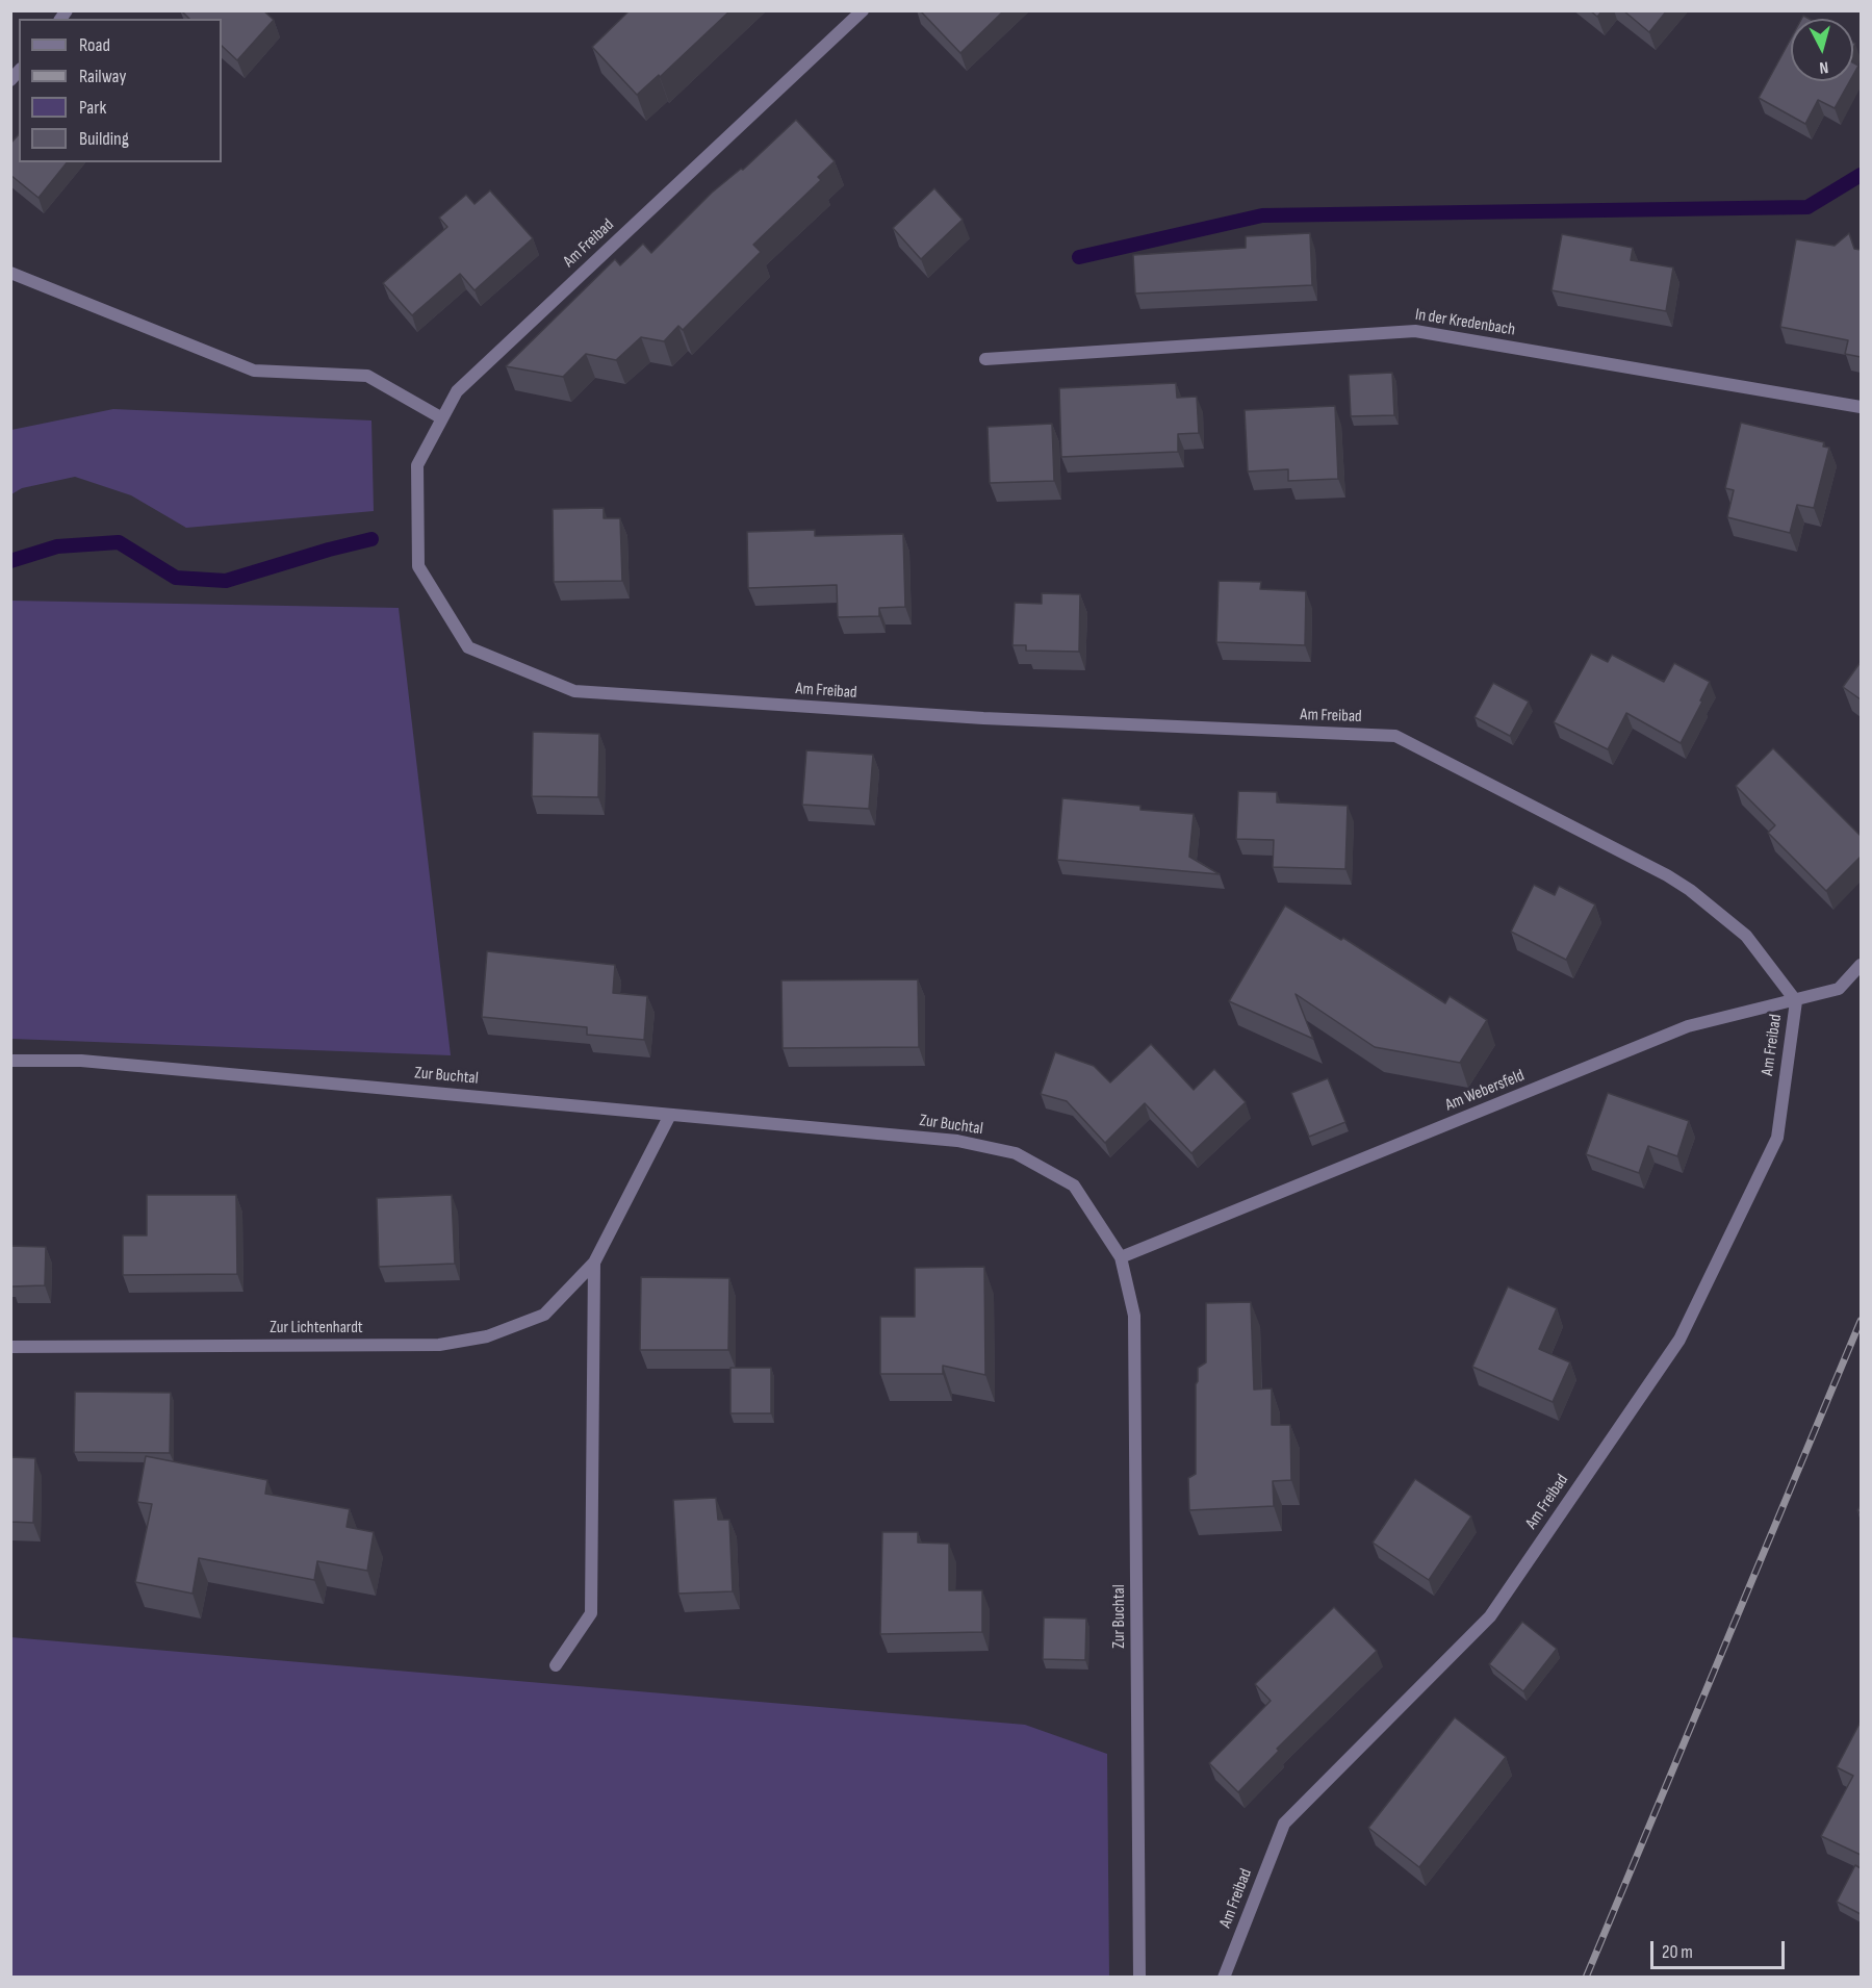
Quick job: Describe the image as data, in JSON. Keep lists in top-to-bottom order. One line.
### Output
{"streets":{"street":["Am Freibad","In der Kredenbach","Zur Buchtal","Am Webersfeld","Zur Lichtenhardt"]},"crossings":[["Am Freibad","Am Webersfeld"],["Zur Buchtal","Am Webersfeld"],["Zur Buchtal","Zur Lichtenhardt"]],"legend":["Road","Railway","Park","Building"],"scale_bar":"20 m","north":"bottom"}
